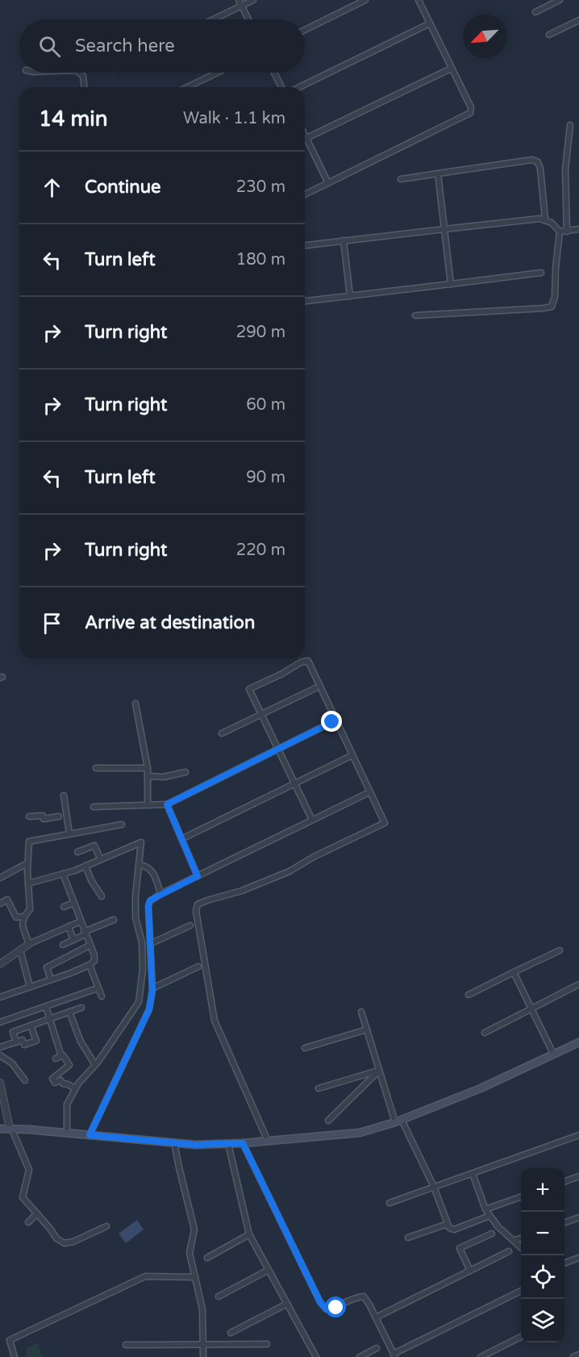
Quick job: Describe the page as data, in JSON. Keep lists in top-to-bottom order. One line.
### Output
{"north":"bottom left","page":{"search":"Search here","heading":["14 min","Walk · 1.1 km"],"list":[["Continue","230 m"],["Turn left","180 m"],["Turn right","290 m"],["Turn right","60 m"],["Turn left","90 m"],["Turn right","220 m"],"Arrive at destination"],"map_buttons":["+","−"]}}
